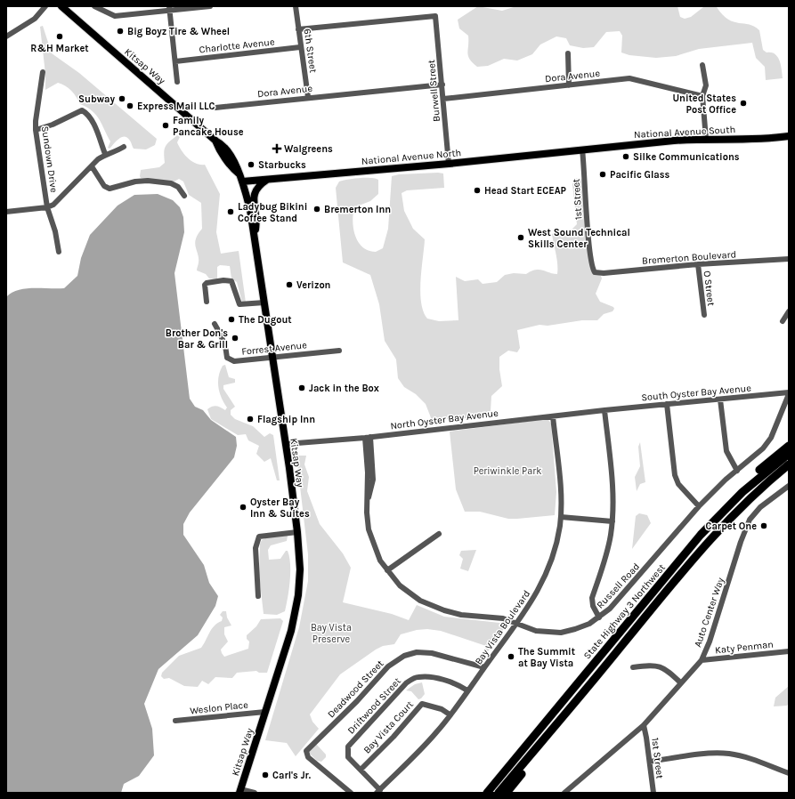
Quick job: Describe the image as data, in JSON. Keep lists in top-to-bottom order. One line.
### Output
{"streets":{"highway":["State Highway 3 Northwest"],"main road":["Kitsap Way","National Avenue South","National Avenue North"],"street":["Charlotte Avenue","6th Street","Dora Avenue","Burwell Street","Sundown Drive","1st Street","Bremerton Boulevard","O Street","Forrest Avenue","South Oyster Bay Avenue","North Oyster Bay Avenue","Russell Road","Auto Center Way","Bay Vista Boulevard","Katy Penman","Deadwood Street","Driftwood Street","Weslon Place","Bay Vista Court"]},"crossings":[["Charlotte Avenue","6th Street"],["6th Street","Dora Avenue"],["6th Street","Burwell Street"],["Kitsap Way","National Avenue North"],["Kitsap Way","Forrest Avenue"],["Kitsap Way","North Oyster Bay Avenue"],["Kitsap Way","Weslon Place"],["Dora Avenue","Burwell Street"],["Burwell Street","National Avenue North"],["National Avenue South","National Avenue North"],["National Avenue South","1st Street"],["National Avenue North","1st Street"],["1st Street","Bremerton Boulevard"],["1st Street","Auto Center Way"],["Bremerton Boulevard","O Street"],["South Oyster Bay Avenue","North Oyster Bay Avenue"],["South Oyster Bay Avenue","Russell Road"],["North Oyster Bay Avenue","Russell Road"],["North Oyster Bay Avenue","Bay Vista Boulevard"],["Russell Road","Bay Vista Boulevard"],["Auto Center Way","Katy Penman"],["Bay Vista Boulevard","Deadwood Street"],["Bay Vista Boulevard","Driftwood Street"],["Bay Vista Boulevard","Bay Vista Court"],["Driftwood Street","Bay Vista Court"]],"parks":["Periwinkle Park","Bay Vista Preserve"],"places":{"other":["Big Boyz Tire & Wheel","R&H Market","Subway","United States Post Office","Express Mail LLC","Family Pancake House","Silke Communications","Starbucks","Pacific Glass","Head Start ECEAP","Bremerton Inn","Ladybug Bikini Coffee Stand","West Sound Technical Skills Center","Verizon","The Dugout","Brother Don's Bar & Grill","Jack in the Box","Flagship Inn","Oyster Bay Inn & Suites","Carpet One","The Summit at Bay Vista","Carl's Jr."],"health":["Walgreens"]}}
